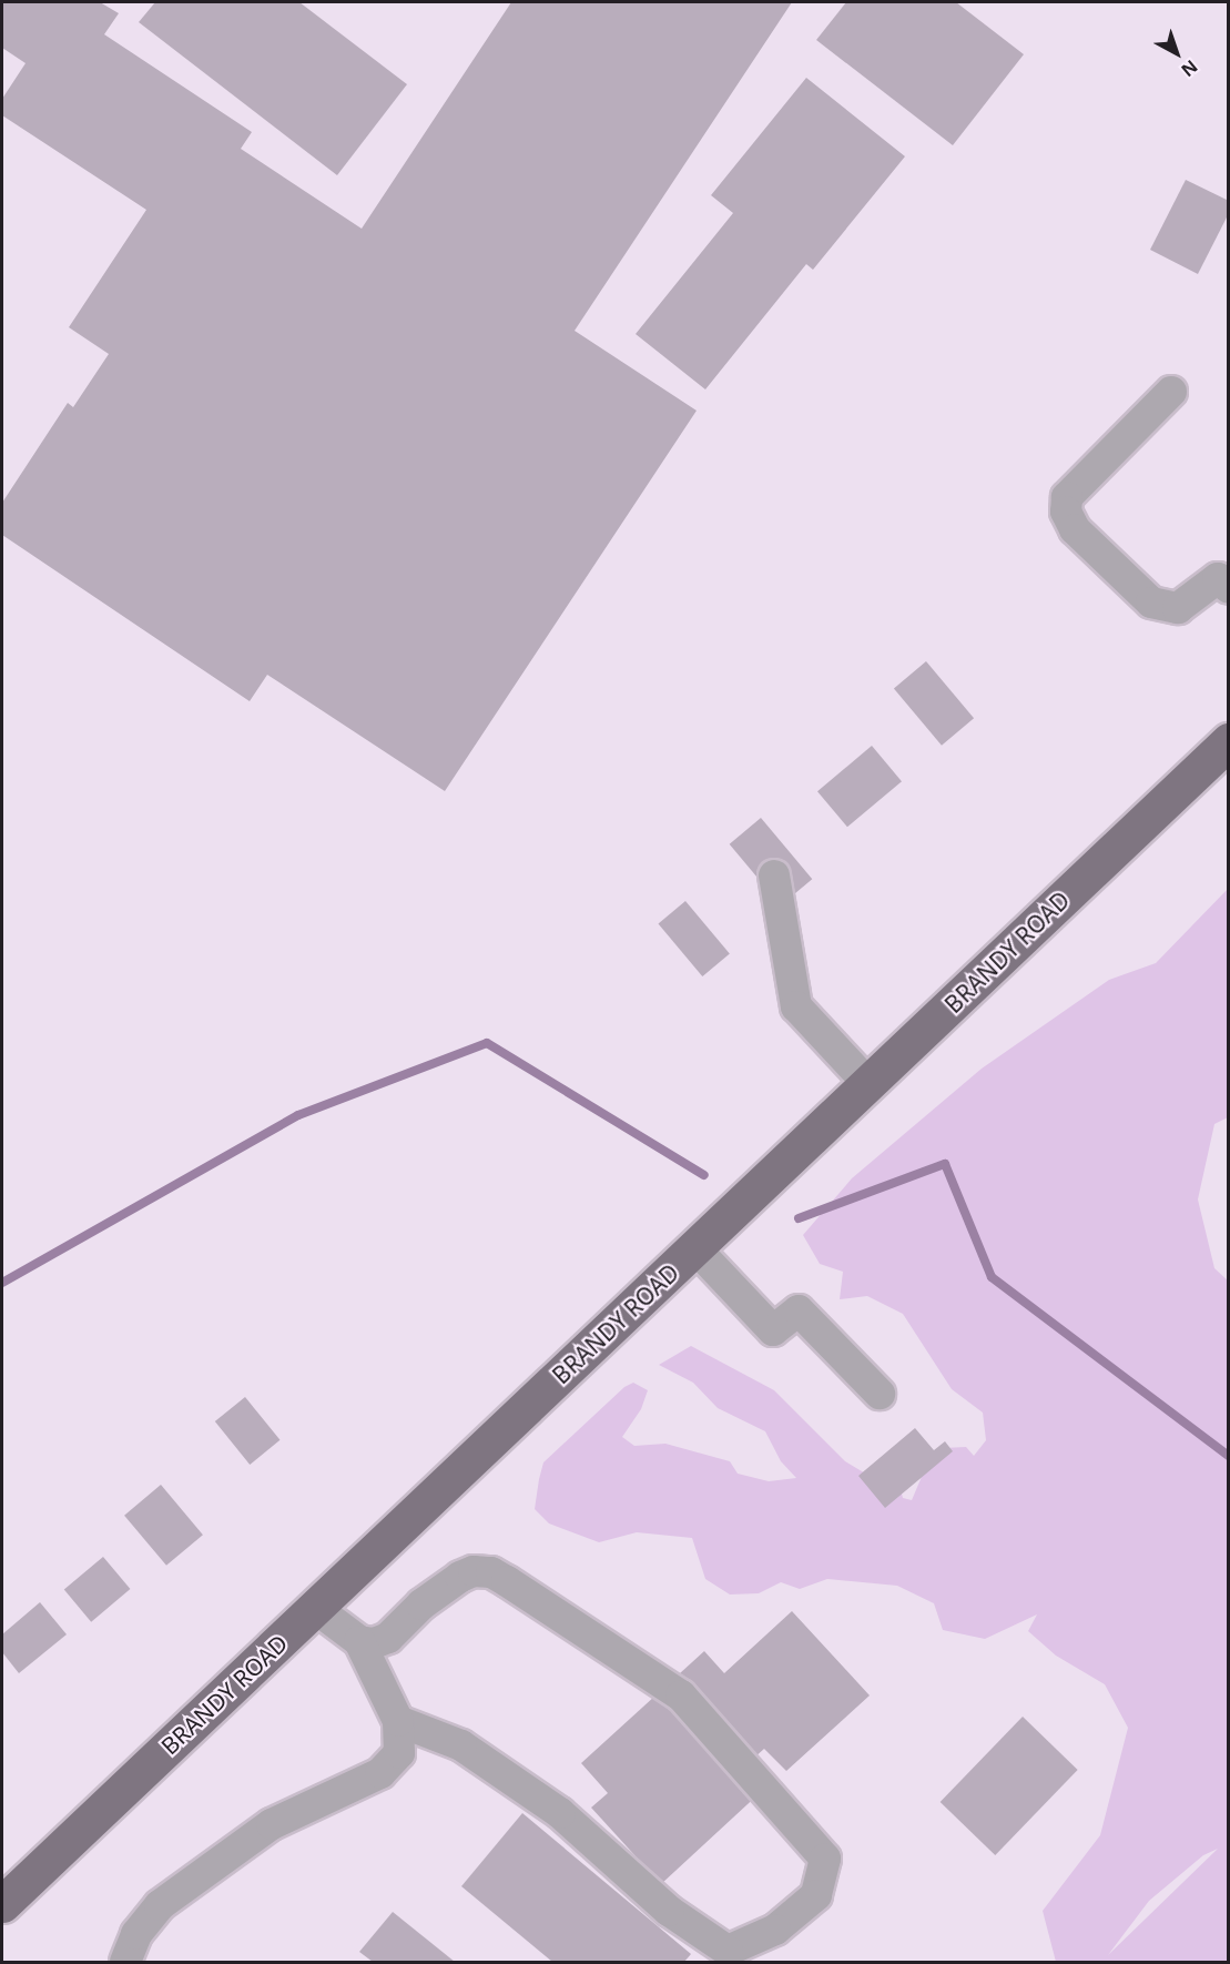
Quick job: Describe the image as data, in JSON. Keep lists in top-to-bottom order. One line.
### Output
{"streets":{"main road":["BRANDY ROAD"]},"north":"bottom right"}
